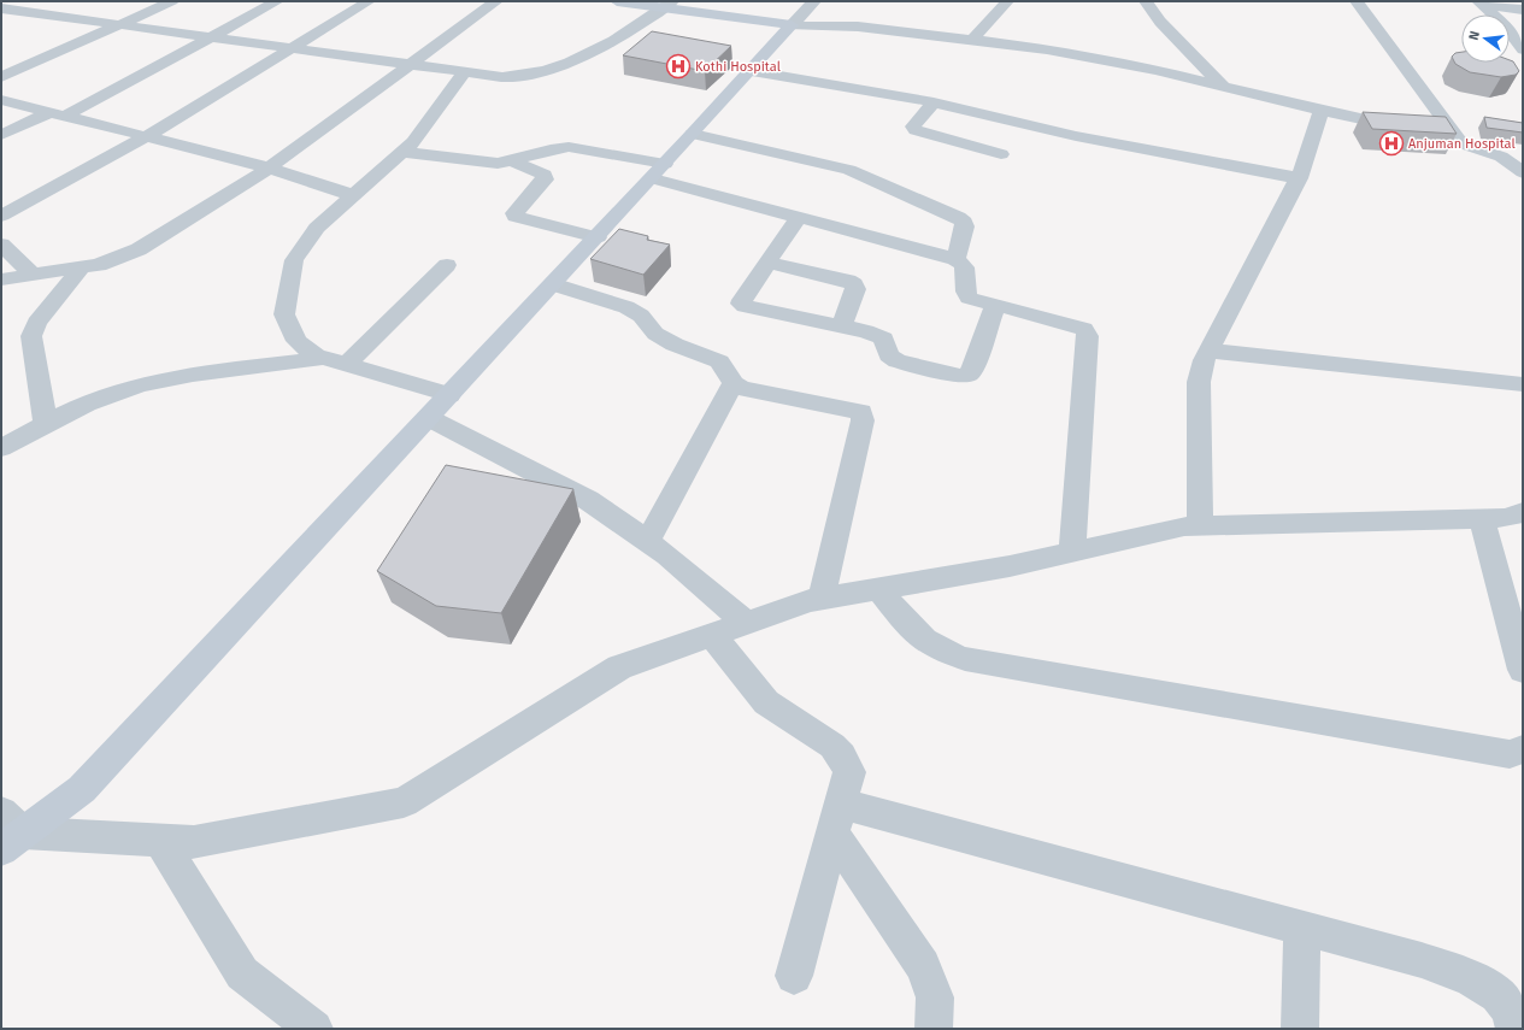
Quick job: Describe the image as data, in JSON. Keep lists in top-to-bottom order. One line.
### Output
{"places":{"hospital":["Kothi Hospital","Anjuman Hospital"]},"north":"left"}
